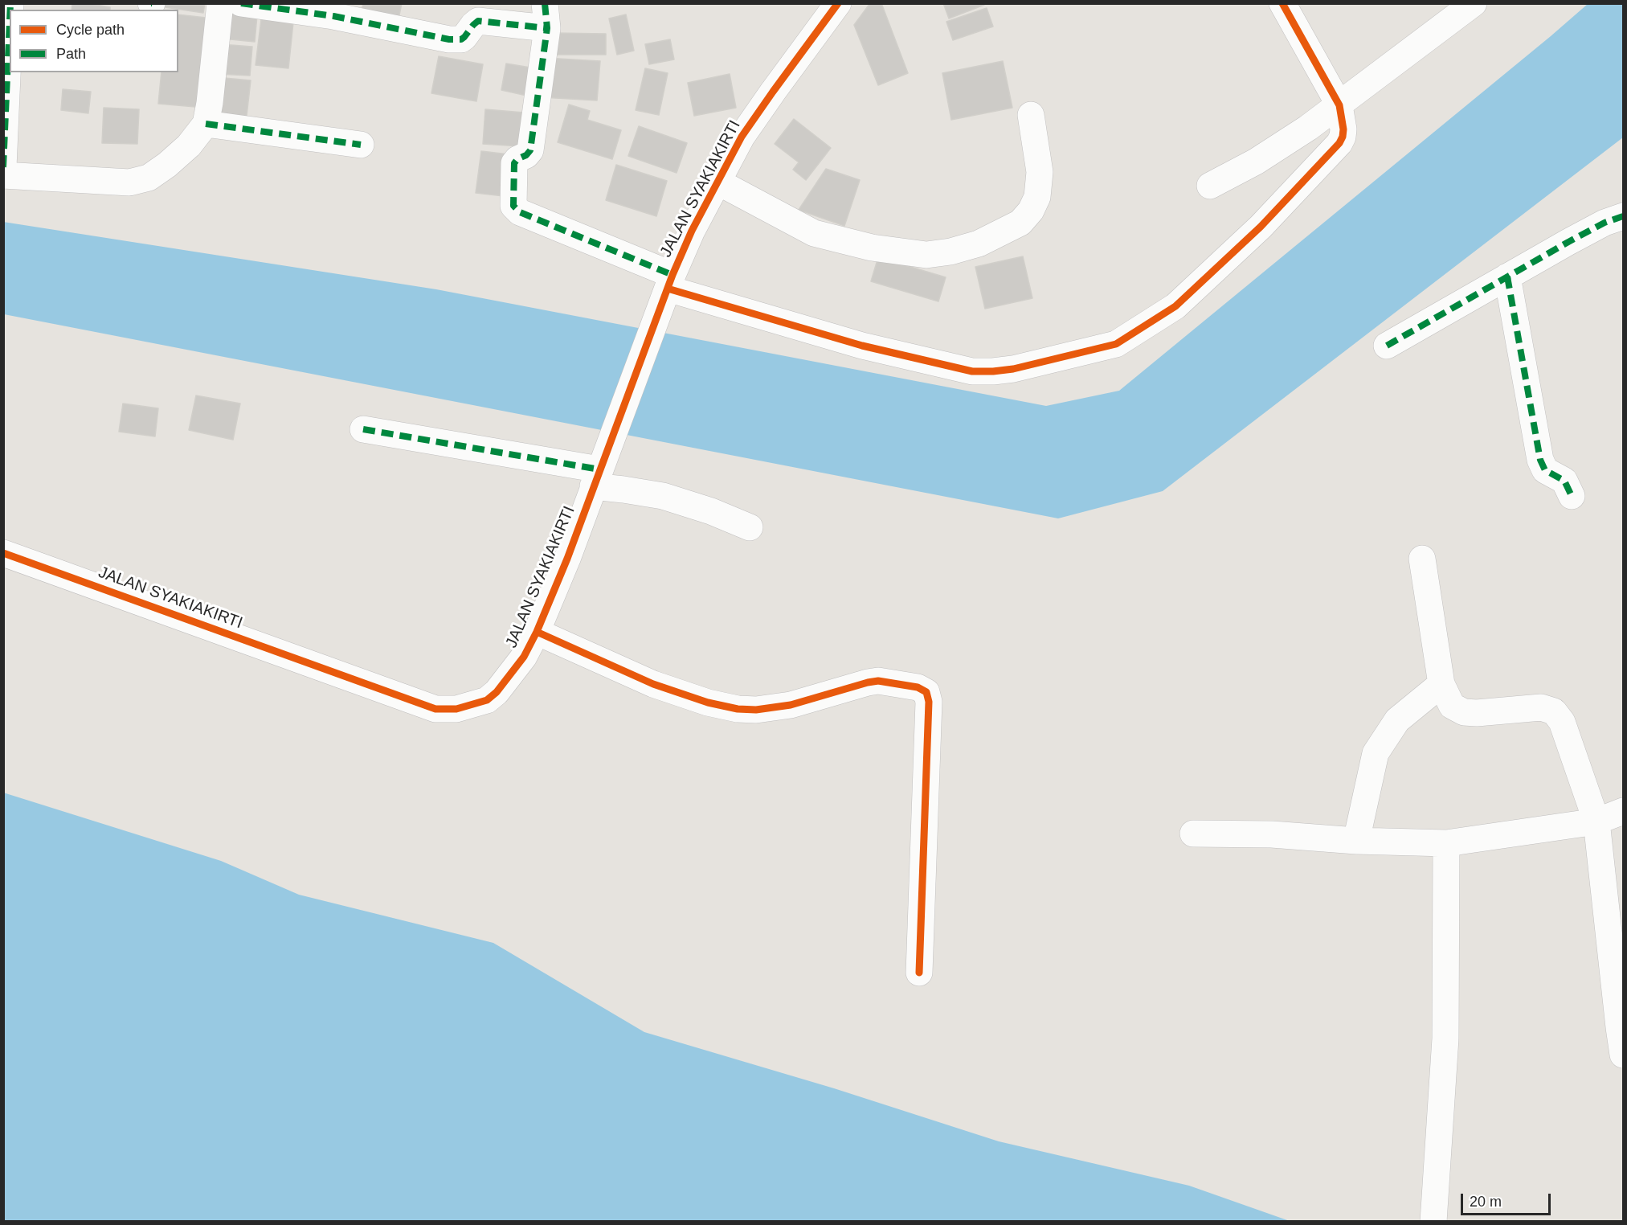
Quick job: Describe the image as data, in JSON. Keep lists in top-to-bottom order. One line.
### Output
{"streets":{"street":["JALAN SYAKIAKIRTI"]},"legend":["Cycle path","Path"],"scale_bar":"20 m"}
